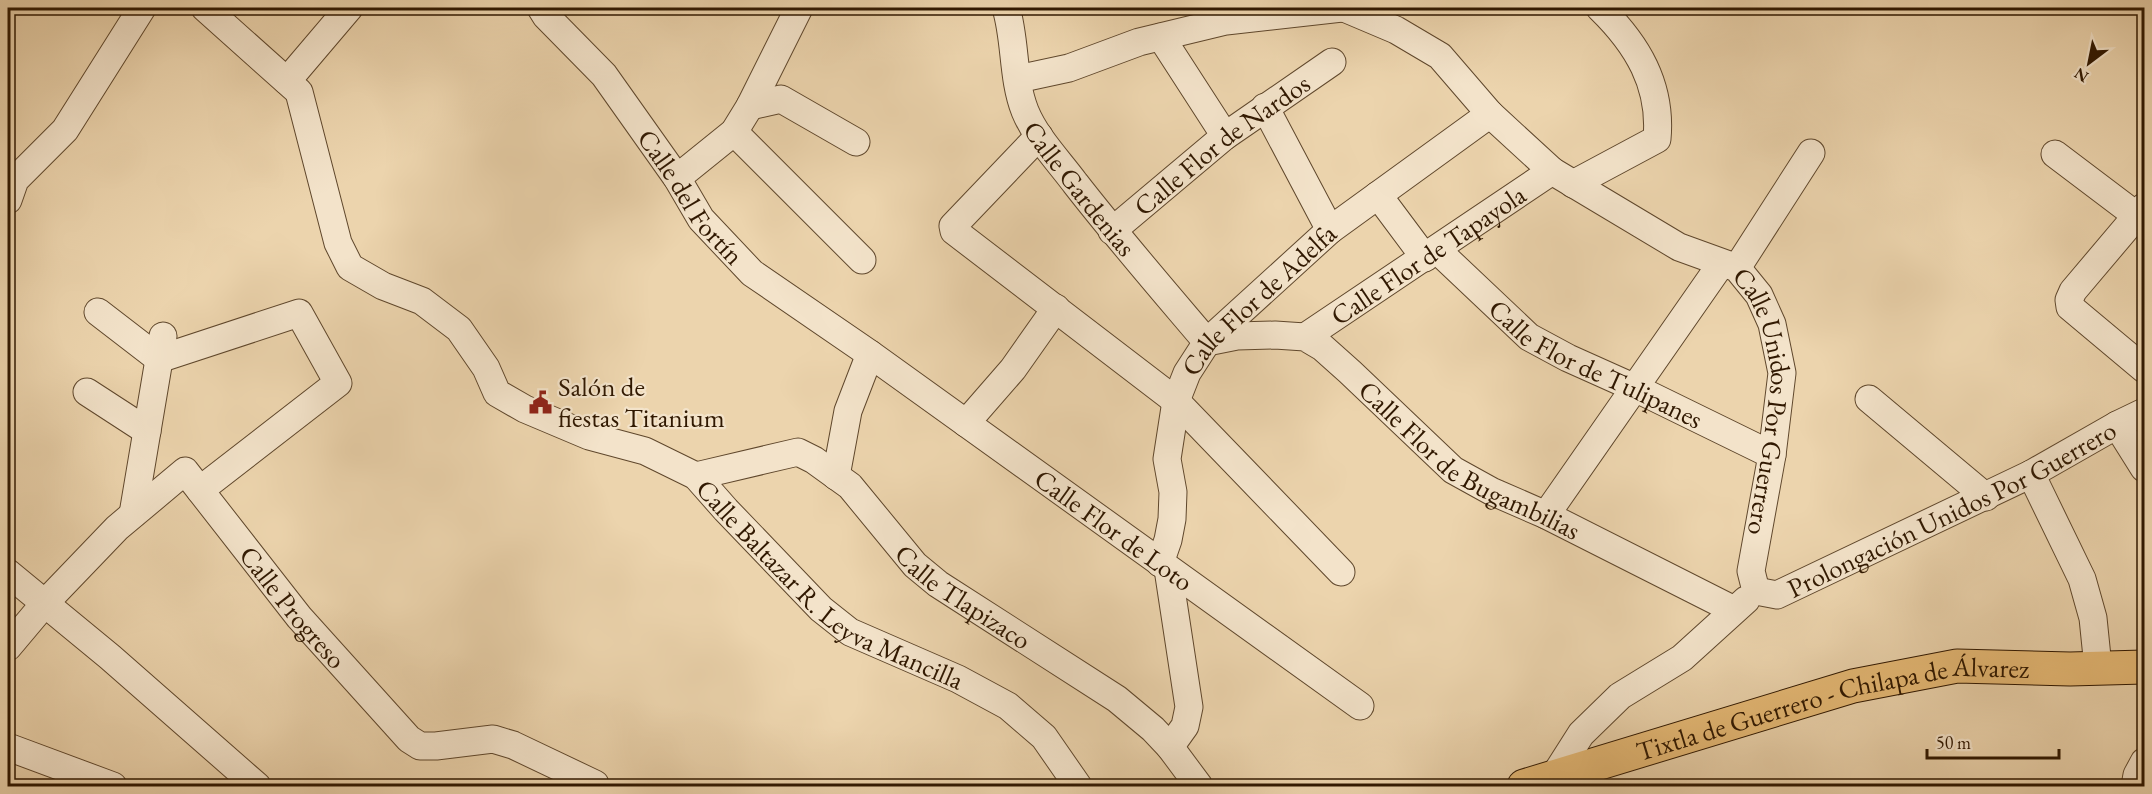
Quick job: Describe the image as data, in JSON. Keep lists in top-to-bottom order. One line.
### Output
{"streets":{"main road":["Tixtla de Guerrero - Chilapa de Álvarez"],"street":["Calle Flor de Nardos","Calle Gardenias","Calle del Fortín","Calle Flor de Tapayola","Calle Flor de Adelfa","Calle Flor de Tulipanes","Calle Unidos Por Guerrero","Calle Flor de Bugambilias","Prolongación Unidos Por Guerrero","Calle Flor de Loto","Calle Baltazar R. Leyva Mancilla","Calle Tlapizaco","Calle Progreso"]},"crossings":[["Calle Flor de Nardos","Calle Gardenias"],["Calle Gardenias","Calle Flor de Adelfa"],["Calle del Fortín","Calle Flor de Loto"],["Calle Flor de Tapayola","Calle Flor de Tulipanes"],["Calle Flor de Tapayola","Calle Unidos Por Guerrero"],["Calle Flor de Tapayola","Calle Flor de Bugambilias"],["Calle Flor de Adelfa","Calle Flor de Tulipanes"],["Calle Flor de Adelfa","Calle Unidos Por Guerrero"],["Calle Flor de Adelfa","Calle Flor de Loto"],["Calle Flor de Adelfa","Calle Tlapizaco"],["Calle Flor de Tulipanes","Calle Unidos Por Guerrero"],["Calle Unidos Por Guerrero","Prolongación Unidos Por Guerrero"],["Calle Baltazar R. Leyva Mancilla","Calle Tlapizaco"]],"places":{"public building":["Salón de fiestas Titanium"]},"scale_bar":"50 m","north":"bottom left"}
